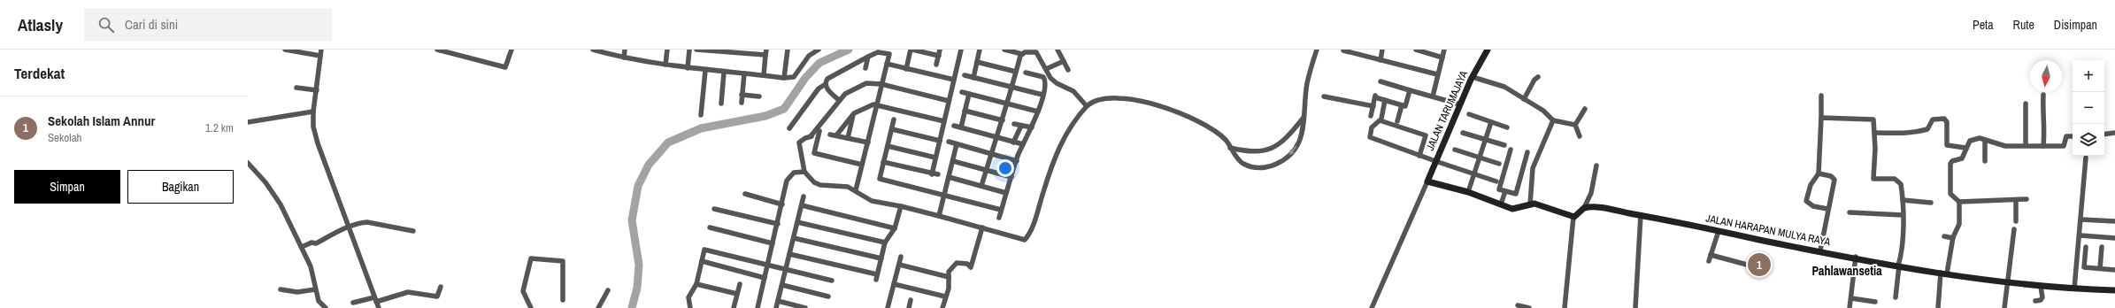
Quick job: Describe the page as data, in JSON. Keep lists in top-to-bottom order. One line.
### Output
{"streets":{"street":["JALAN TARUMAJAYA","JALAN HARAPAN MULYA RAYA"]},"districts":["Pahlawansetia"],"north":"bottom","page":{"header":"Atlasly","search":"Cari di sini","nav":["Peta","Rute","Disimpan"],"heading":"Terdekat","map_buttons":["+","−"],"list":[{"mark":"1","name":"Sekolah Islam Annur","note":"Sekolah","value":"1.2 km"}],"buttons":["Simpan","Bagikan"],"pins":"1"}}
